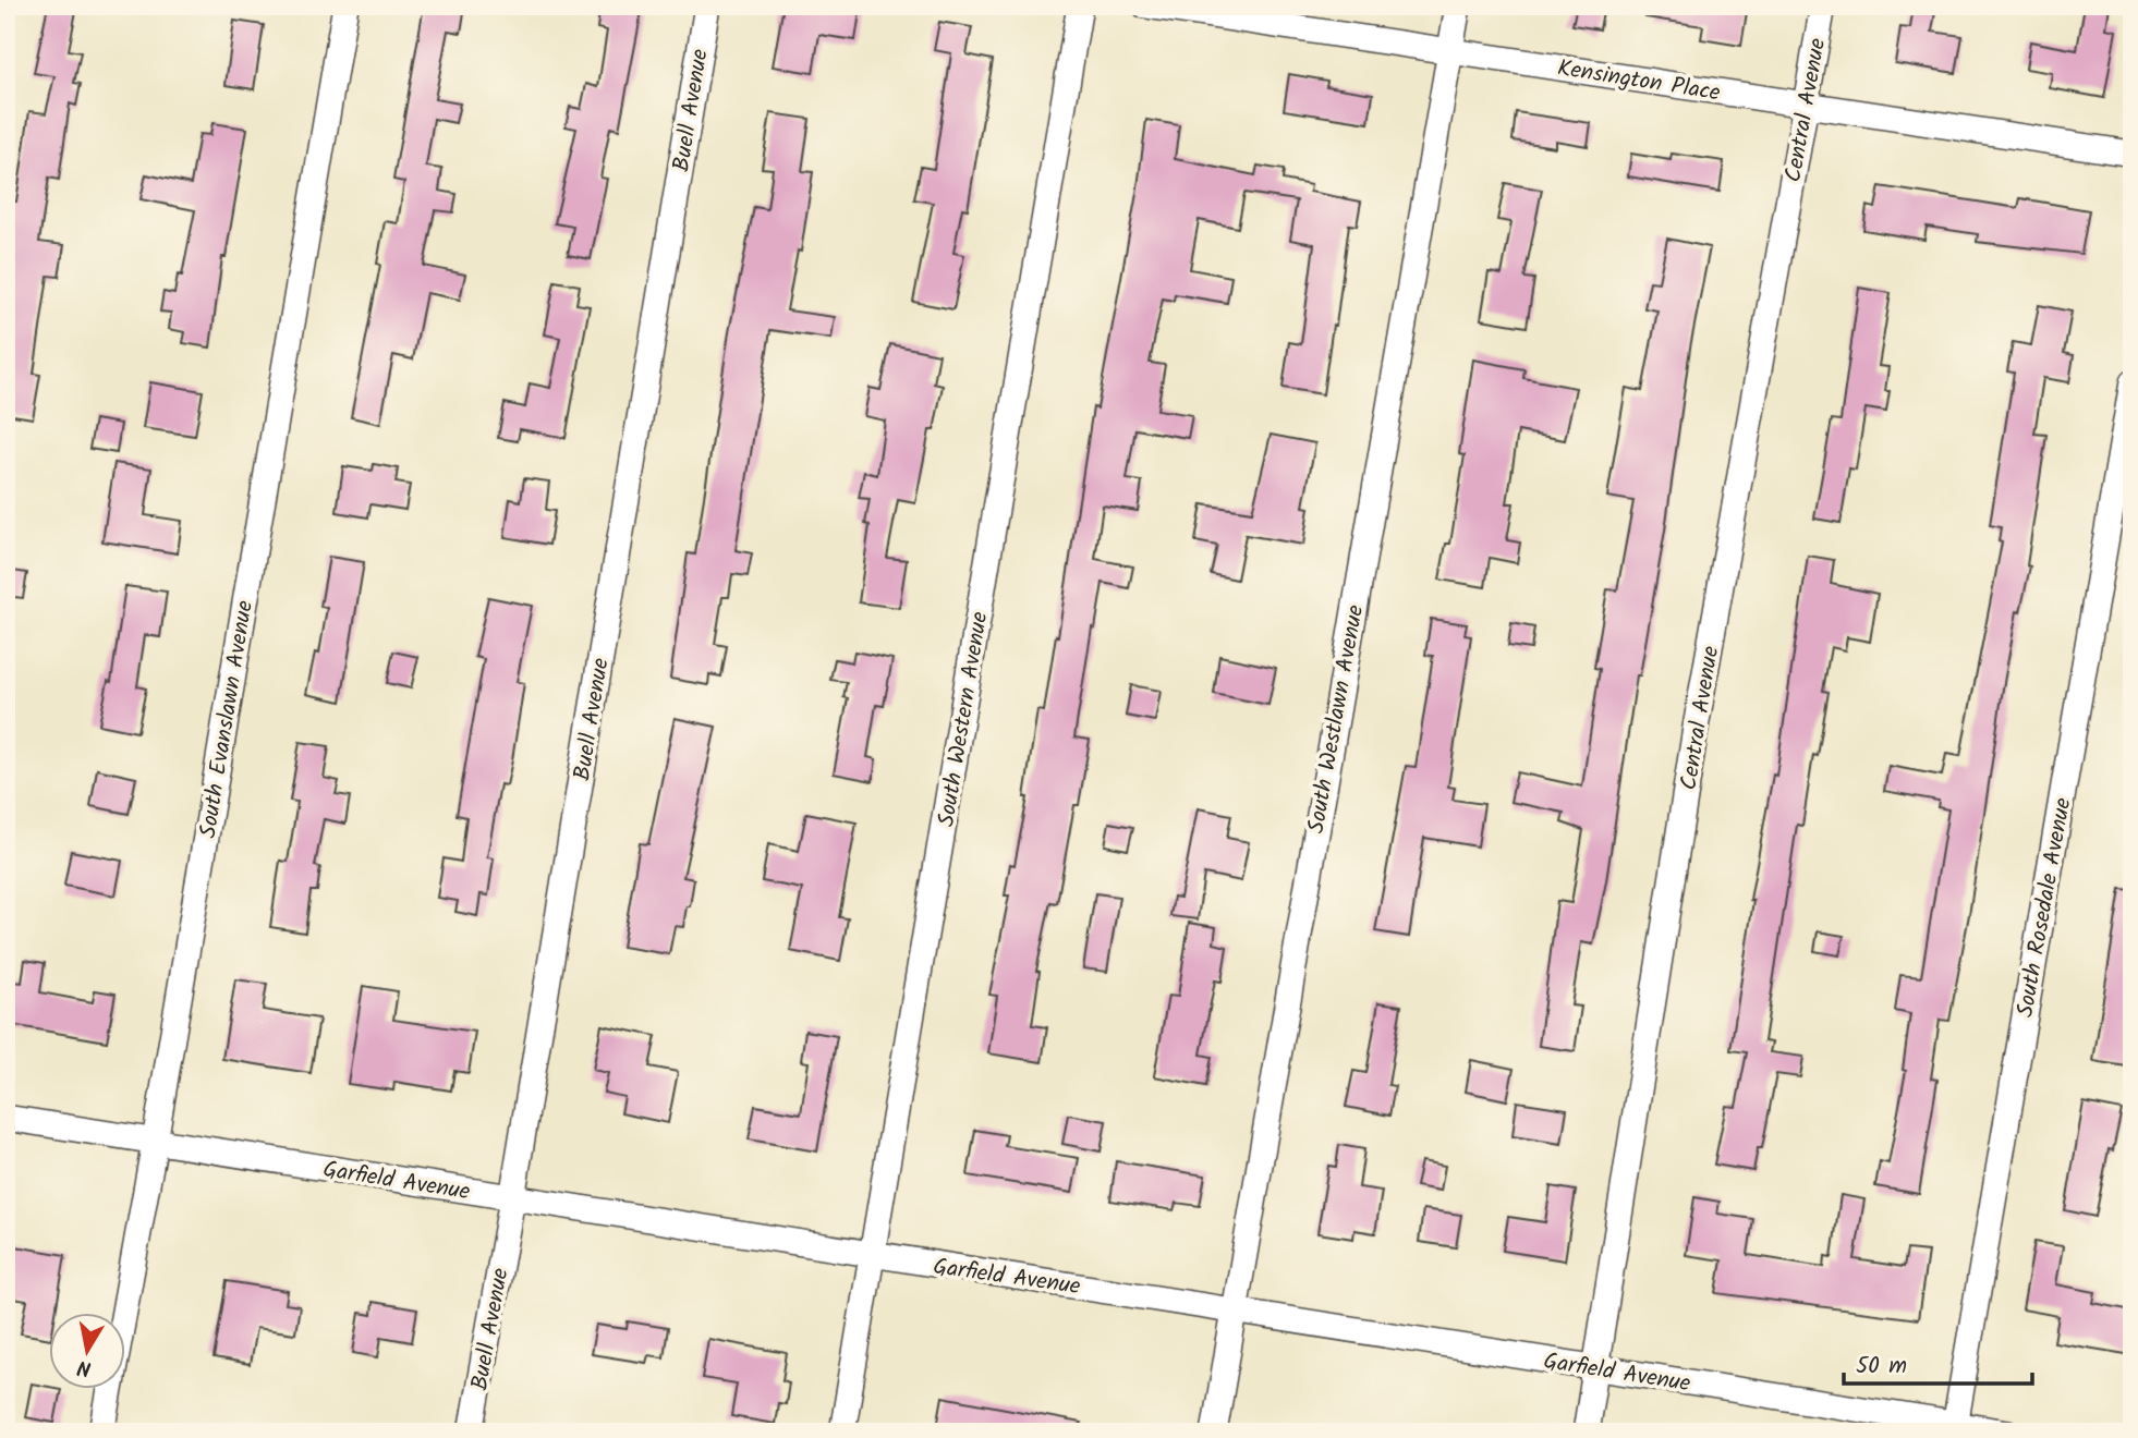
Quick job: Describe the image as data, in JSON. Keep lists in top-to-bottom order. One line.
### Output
{"streets":{"street":["Kensington Place","Buell Avenue","Central Avenue","South Evanslawn Avenue","South Western Avenue","South Westlawn Avenue","South Rosedale Avenue","Garfield Avenue"]},"crossings":[["Kensington Place","Central Avenue"],["Kensington Place","South Westlawn Avenue"],["Buell Avenue","Garfield Avenue"],["Central Avenue","Garfield Avenue"],["South Evanslawn Avenue","Garfield Avenue"],["South Western Avenue","Garfield Avenue"],["South Westlawn Avenue","Garfield Avenue"],["South Rosedale Avenue","Garfield Avenue"]],"scale_bar":"50 m","north":"bottom"}
